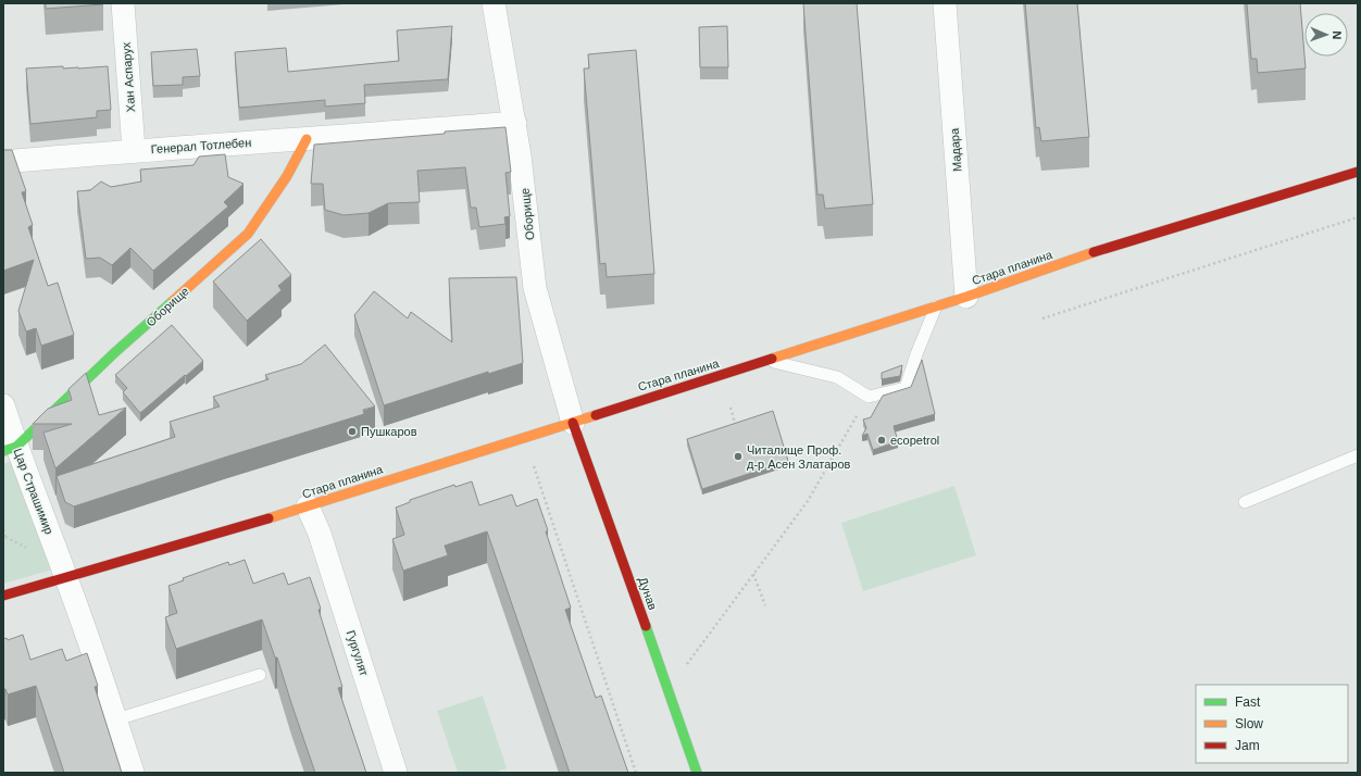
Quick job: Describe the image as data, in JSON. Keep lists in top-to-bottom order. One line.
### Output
{"streets":{"main road":["Оборище","Стара планина","Дунав"],"street":["Хан Аспарух","Генерал Тотлебен","Мадара","Цар Страшимир","Гургулят"]},"crossings":[["Хан Аспарух","Генерал Тотлебен"],["Генерал Тотлебен","Оборище"],["Мадара","Стара планина"],["Оборище","Стара планина"],["Оборище","Цар Страшимир"],["Оборище","Дунав"],["Стара планина","Цар Страшимир"],["Стара планина","Дунав"],["Стара планина","Гургулят"]],"places":["Пушкаров","ecopetrol","Читалище Проф. д-р Асен Златаров"],"legend":["Fast","Slow","Jam"],"north":"right"}
